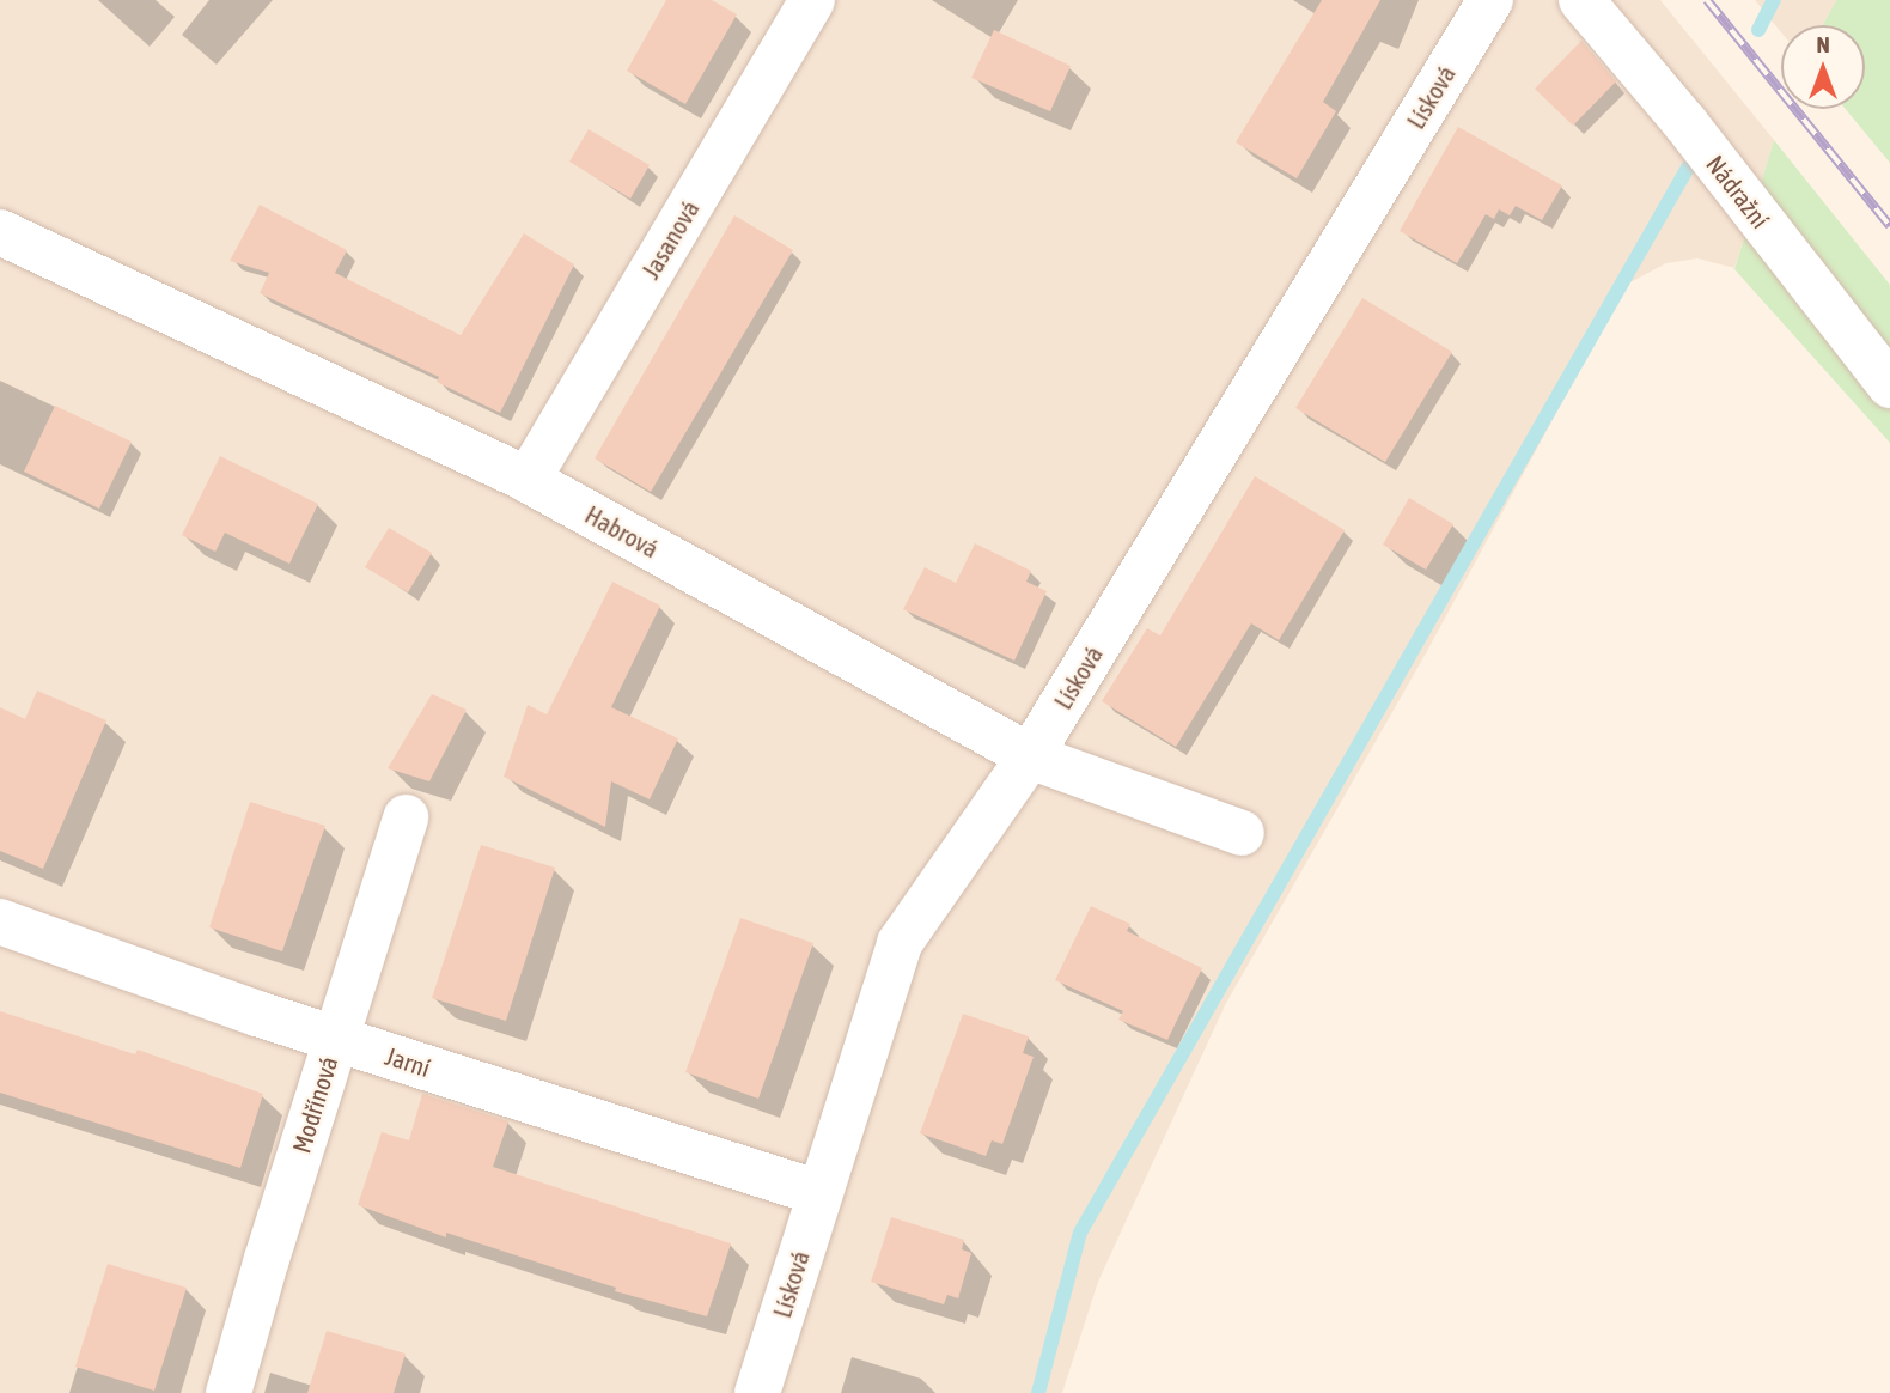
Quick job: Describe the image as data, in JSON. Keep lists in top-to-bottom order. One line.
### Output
{"streets":{"street":["Lísková","Nádražní","Jasanová","Habrová","Jarní","Modřínová"]},"crossings":[["Lísková","Habrová"],["Lísková","Jarní"],["Jasanová","Habrová"],["Jarní","Modřínová"]],"north":"top"}
